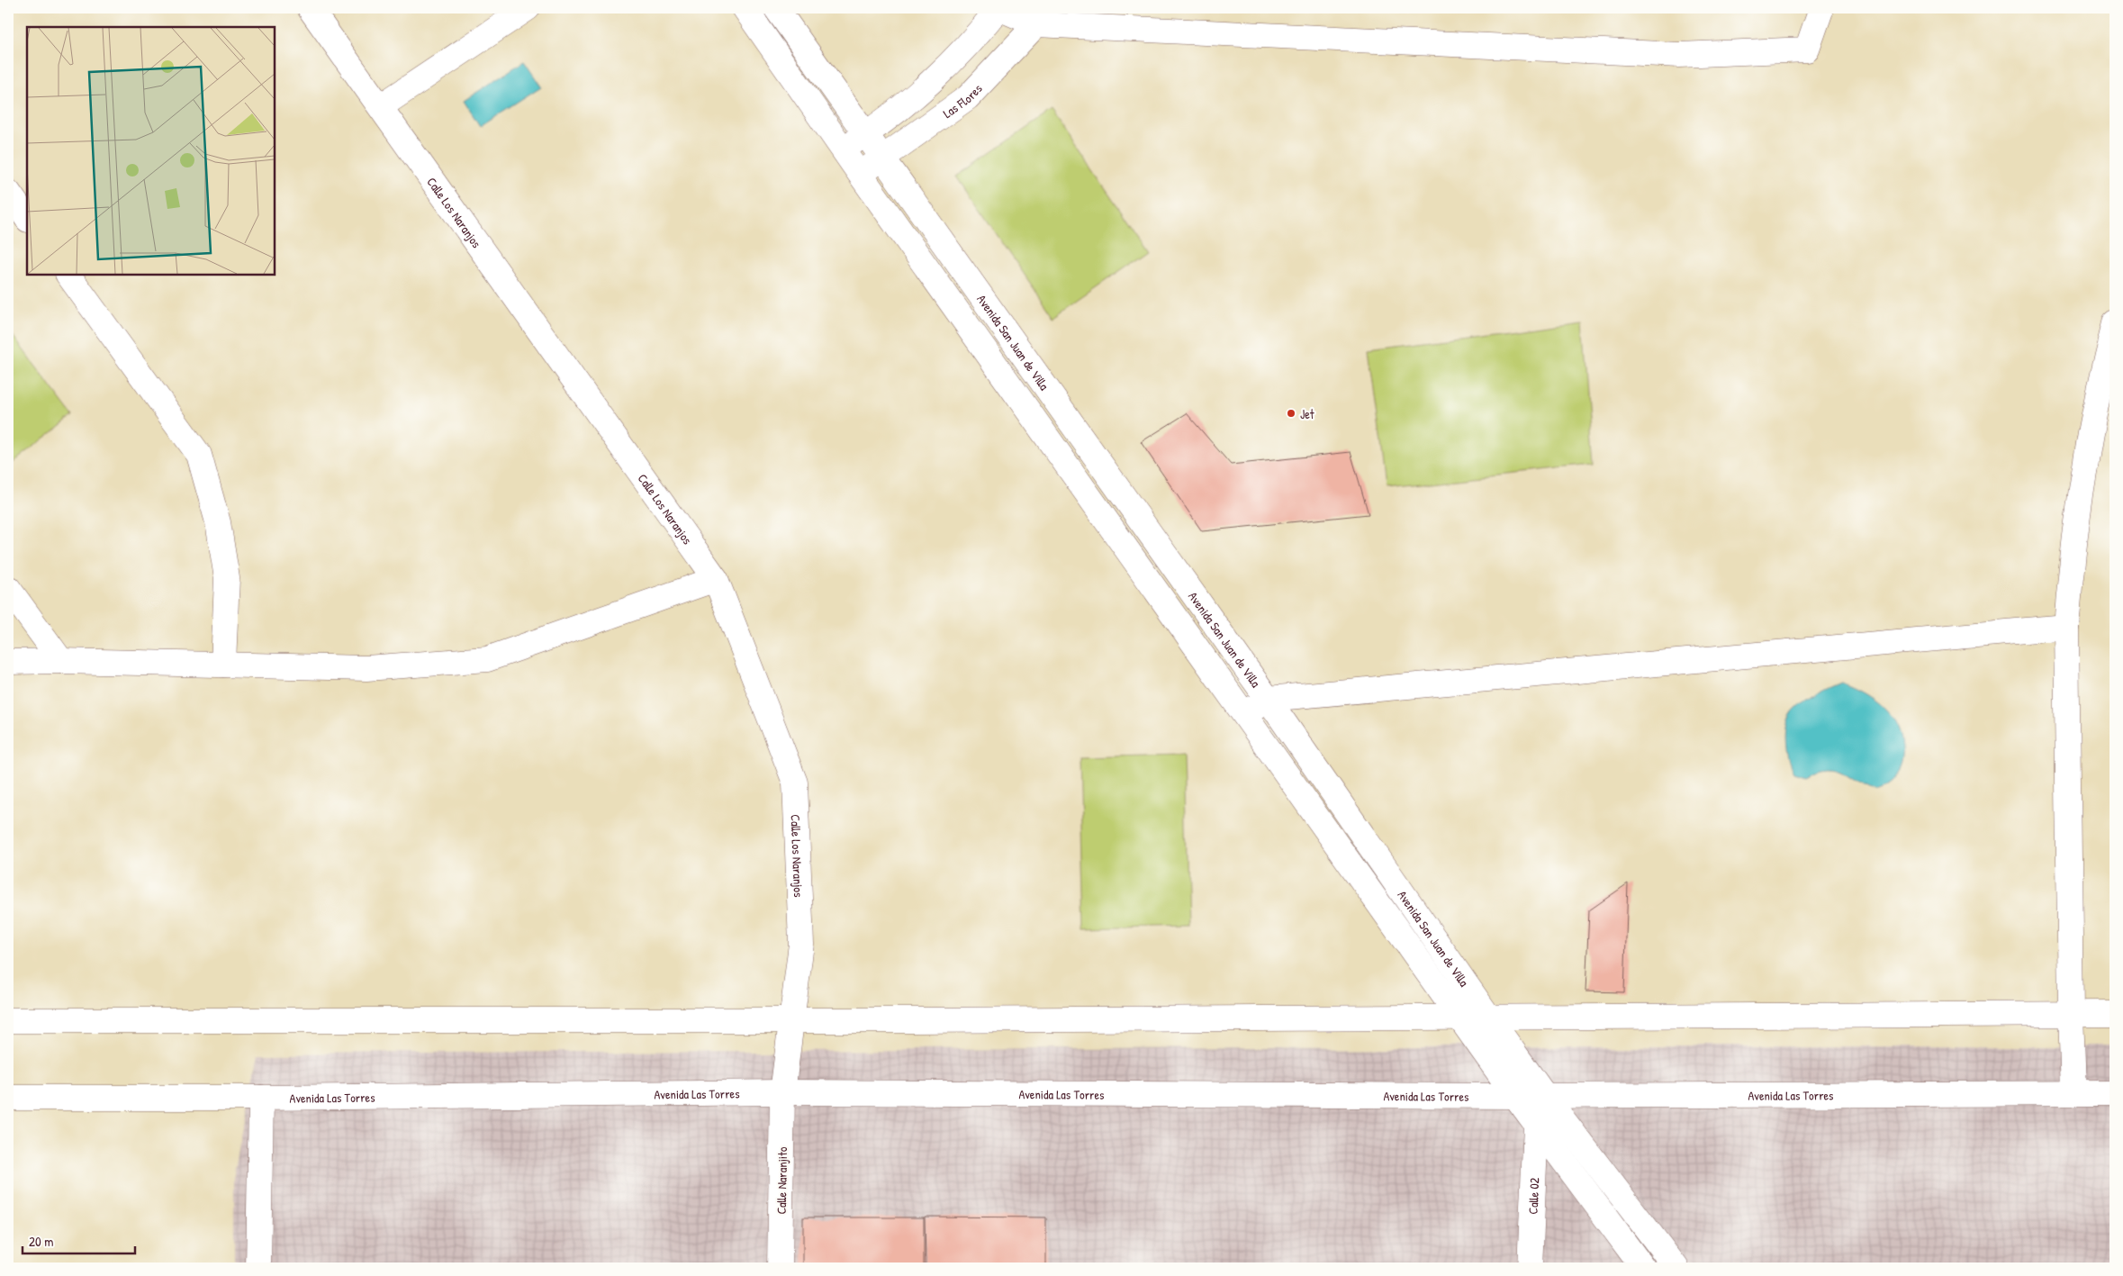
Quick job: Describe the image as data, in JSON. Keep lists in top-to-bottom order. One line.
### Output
{"streets":{"street":["Las Flores","Calle Los Naranjos","Avenida San Juan de Villa","Avenida Las Torres","Calle Naranjito","Calle 02"]},"crossings":[["Las Flores","Avenida San Juan de Villa"],["Calle Los Naranjos","Avenida Las Torres"],["Calle Los Naranjos","Calle Naranjito"],["Avenida San Juan de Villa","Avenida Las Torres"],["Avenida San Juan de Villa","Calle 02"],["Avenida Las Torres","Calle Naranjito"]],"places":["Jet"],"scale_bar":"20 m"}
